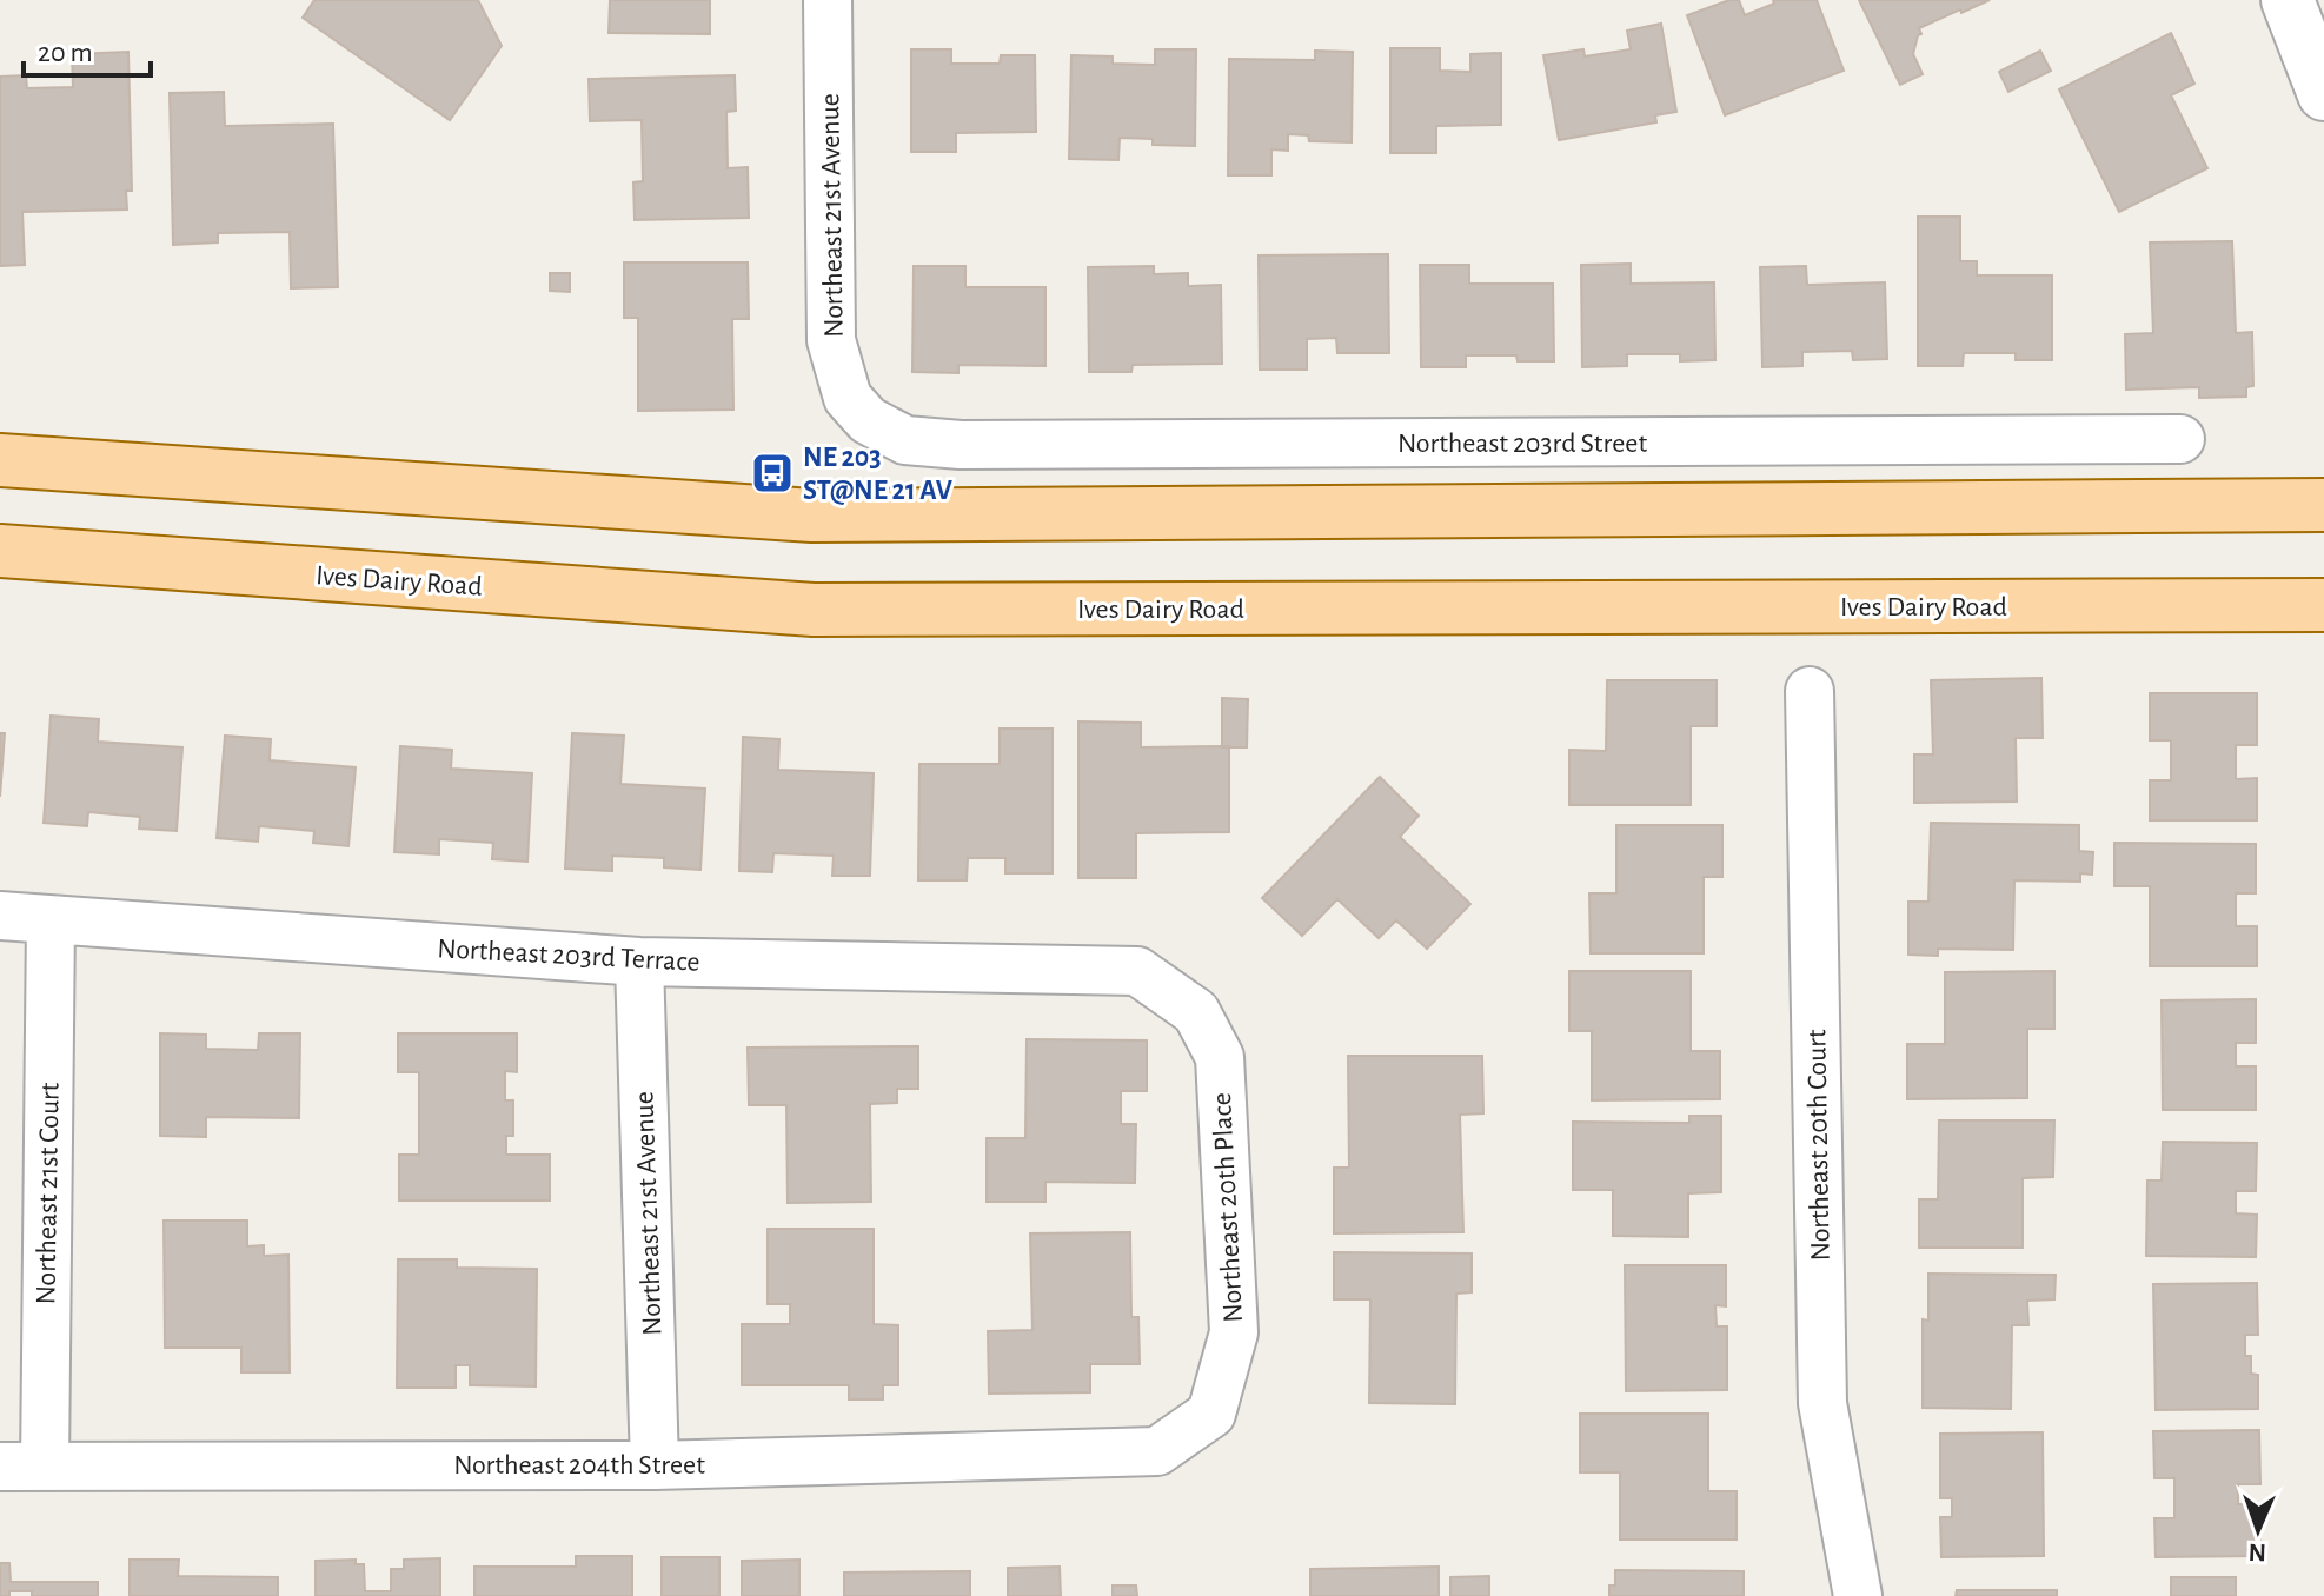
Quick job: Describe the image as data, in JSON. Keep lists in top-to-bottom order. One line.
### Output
{"streets":{"main road":["Ives Dairy Road"],"street":["Northeast 21st Avenue","Northeast 203rd Street","Northeast 203rd Terrace","Northeast 20th Court","Northeast 21st Court","Northeast 20th Place","Northeast 204th Street"]},"crossings":[["Northeast 21st Avenue","Northeast 203rd Street"],["Northeast 21st Avenue","Northeast 203rd Terrace"],["Northeast 21st Avenue","Northeast 204th Street"],["Northeast 203rd Terrace","Northeast 21st Court"],["Northeast 203rd Terrace","Northeast 20th Place"],["Northeast 21st Court","Northeast 204th Street"],["Northeast 20th Place","Northeast 204th Street"]],"places":{"bus stop":["NE 203 ST@NE 21 AV"]},"scale_bar":"20 m","north":"bottom"}
